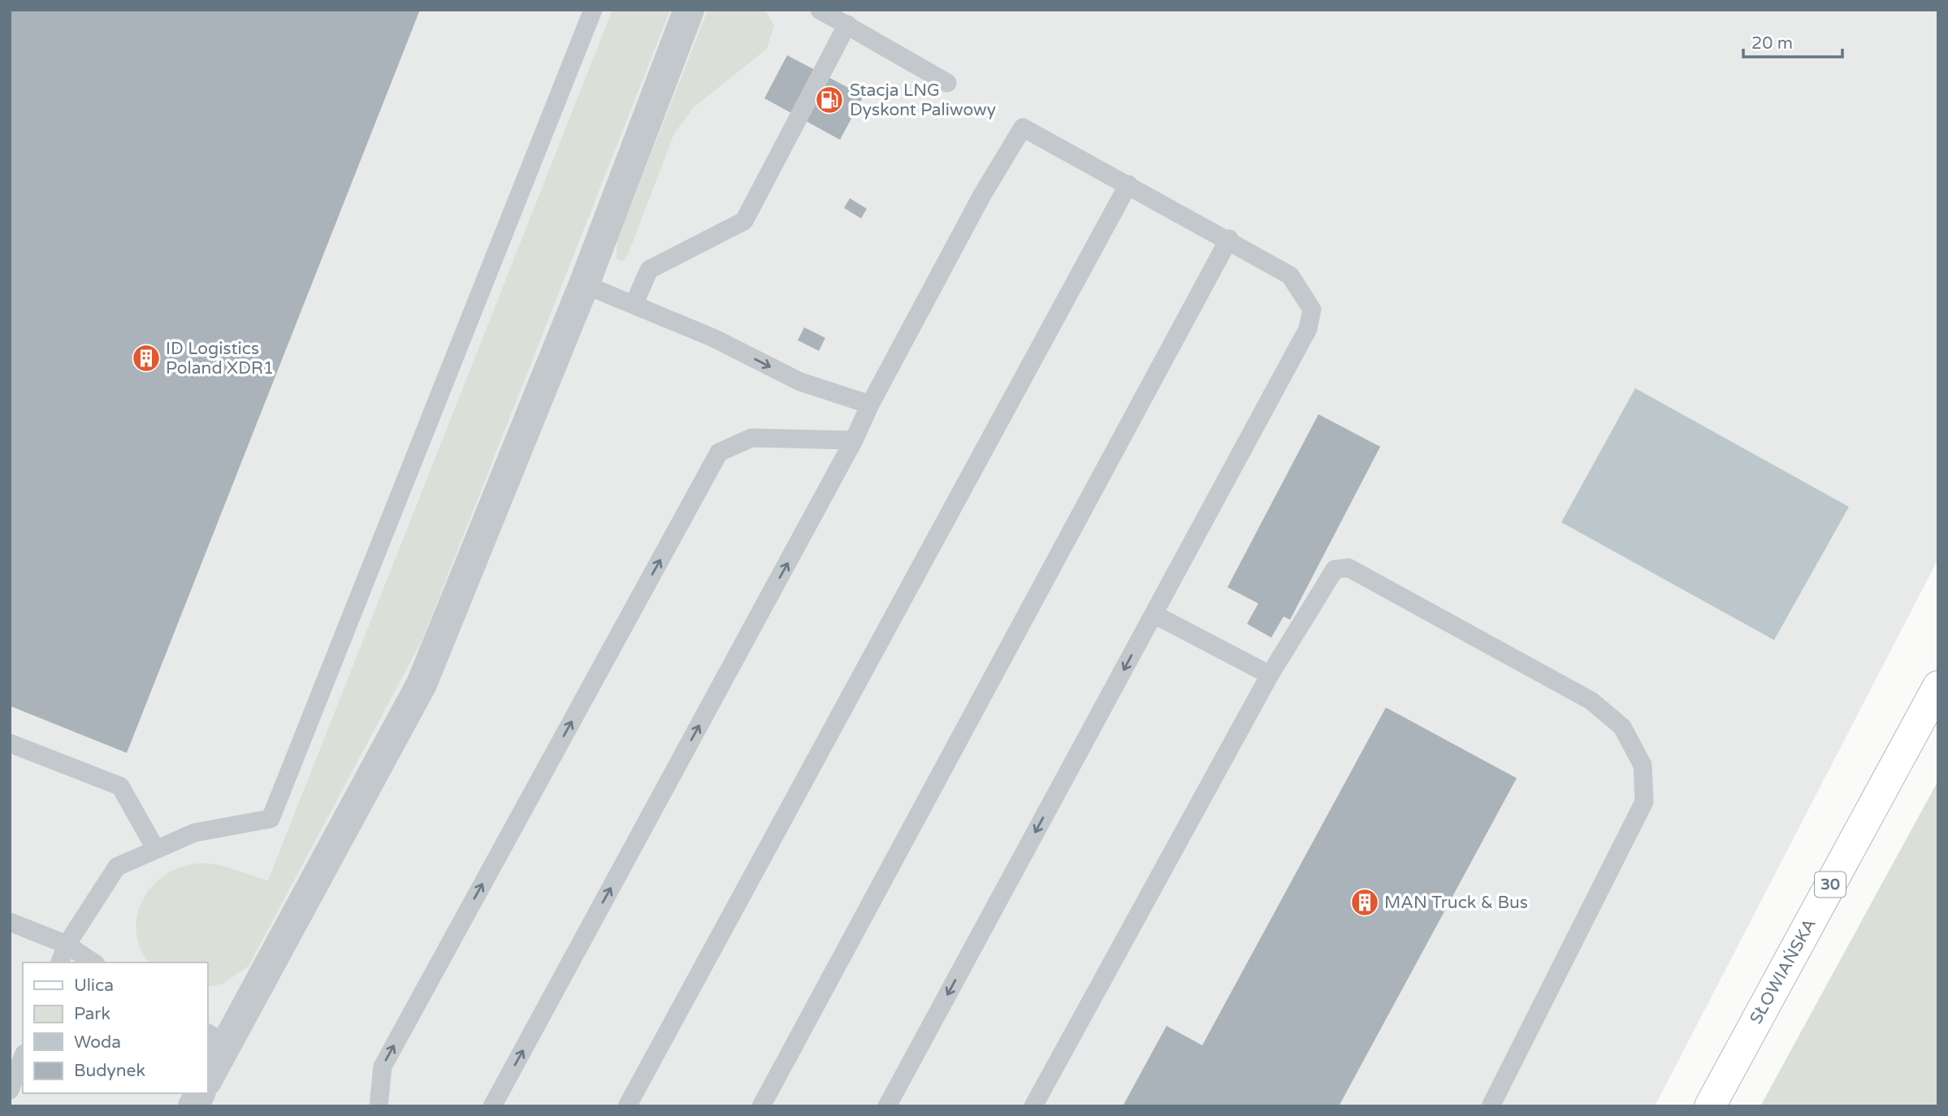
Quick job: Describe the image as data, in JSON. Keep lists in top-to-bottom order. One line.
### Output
{"streets":{"main road":["30","SŁOWIAŃSKA"]},"places":{"fuel station":["Stacja LNG Dyskont Paliwowy"],"building":["ID Logistics Poland XDR1","MAN Truck & Bus"]},"legend":["Ulica","Park","Woda","Budynek"],"scale_bar":"20 m"}
